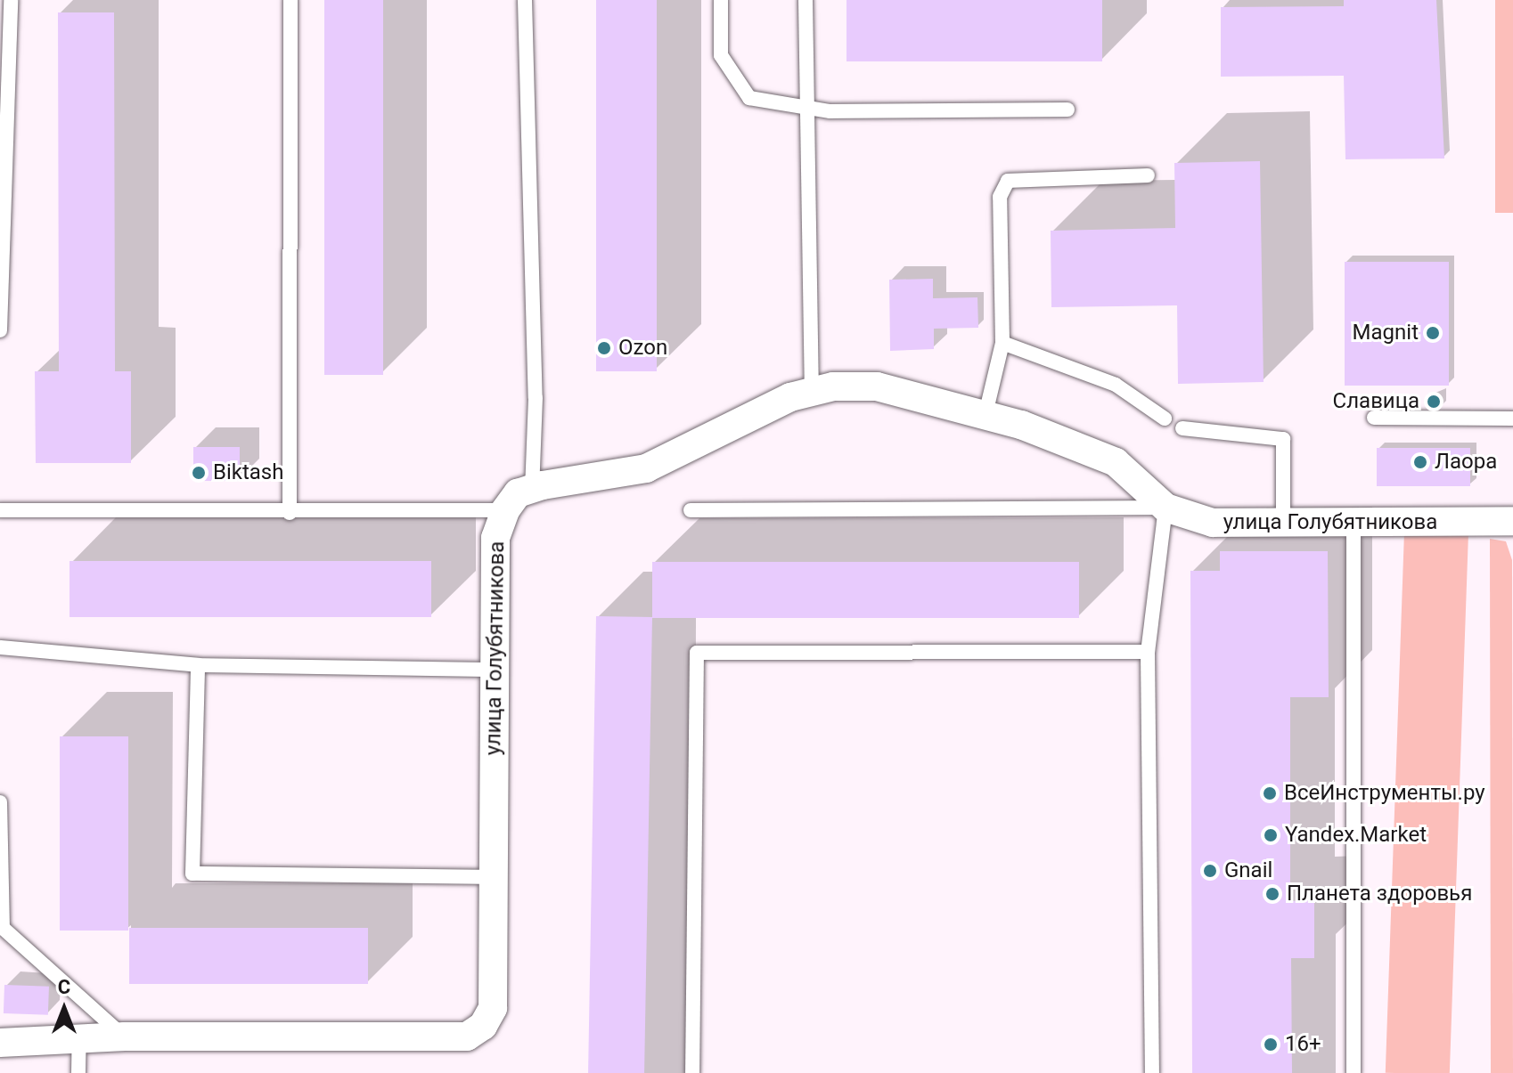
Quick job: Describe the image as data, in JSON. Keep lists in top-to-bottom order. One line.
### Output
{"streets":{"street":["улица Голубятникова"]},"places":["Magnit","Ozon","Славица","Лаора","Biktash","ВсеИнструменты.ру","Yandex.Market","Gnail","Планета здоровья","16+"],"north":"top"}
